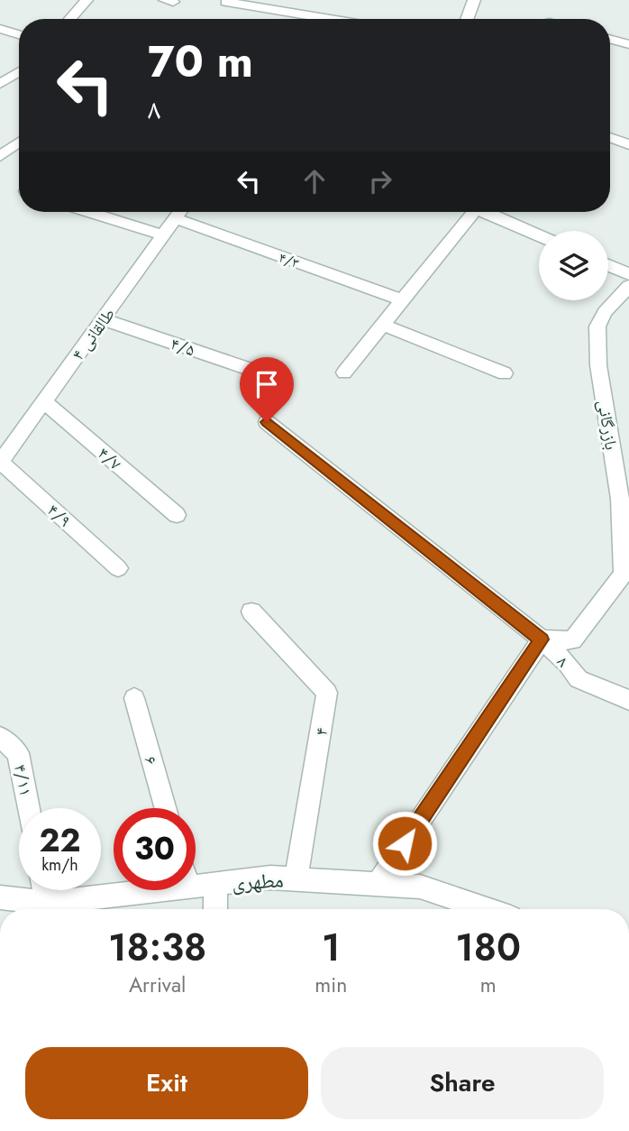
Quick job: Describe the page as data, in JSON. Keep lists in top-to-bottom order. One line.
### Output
{"streets":{"street":["۴/۳","طالقانی ۴","۴/۵","بازرگانی","۴/۷","۴/۹","۸","۴","۶","۴/۱۱","مطهری"]},"crossings":[["۴/۳","طالقانی ۴"],["طالقانی ۴","۴/۵"],["طالقانی ۴","۴/۷"],["طالقانی ۴","۴/۹"],["بازرگانی","۸"],["۴","مطهری"]],"page":{"turn":["70 m","۸"],"speed":"22 km/h","limit":"30","eta":["18:38","Arrival","1","min","180","m"],"buttons":["Exit","Share"]}}
